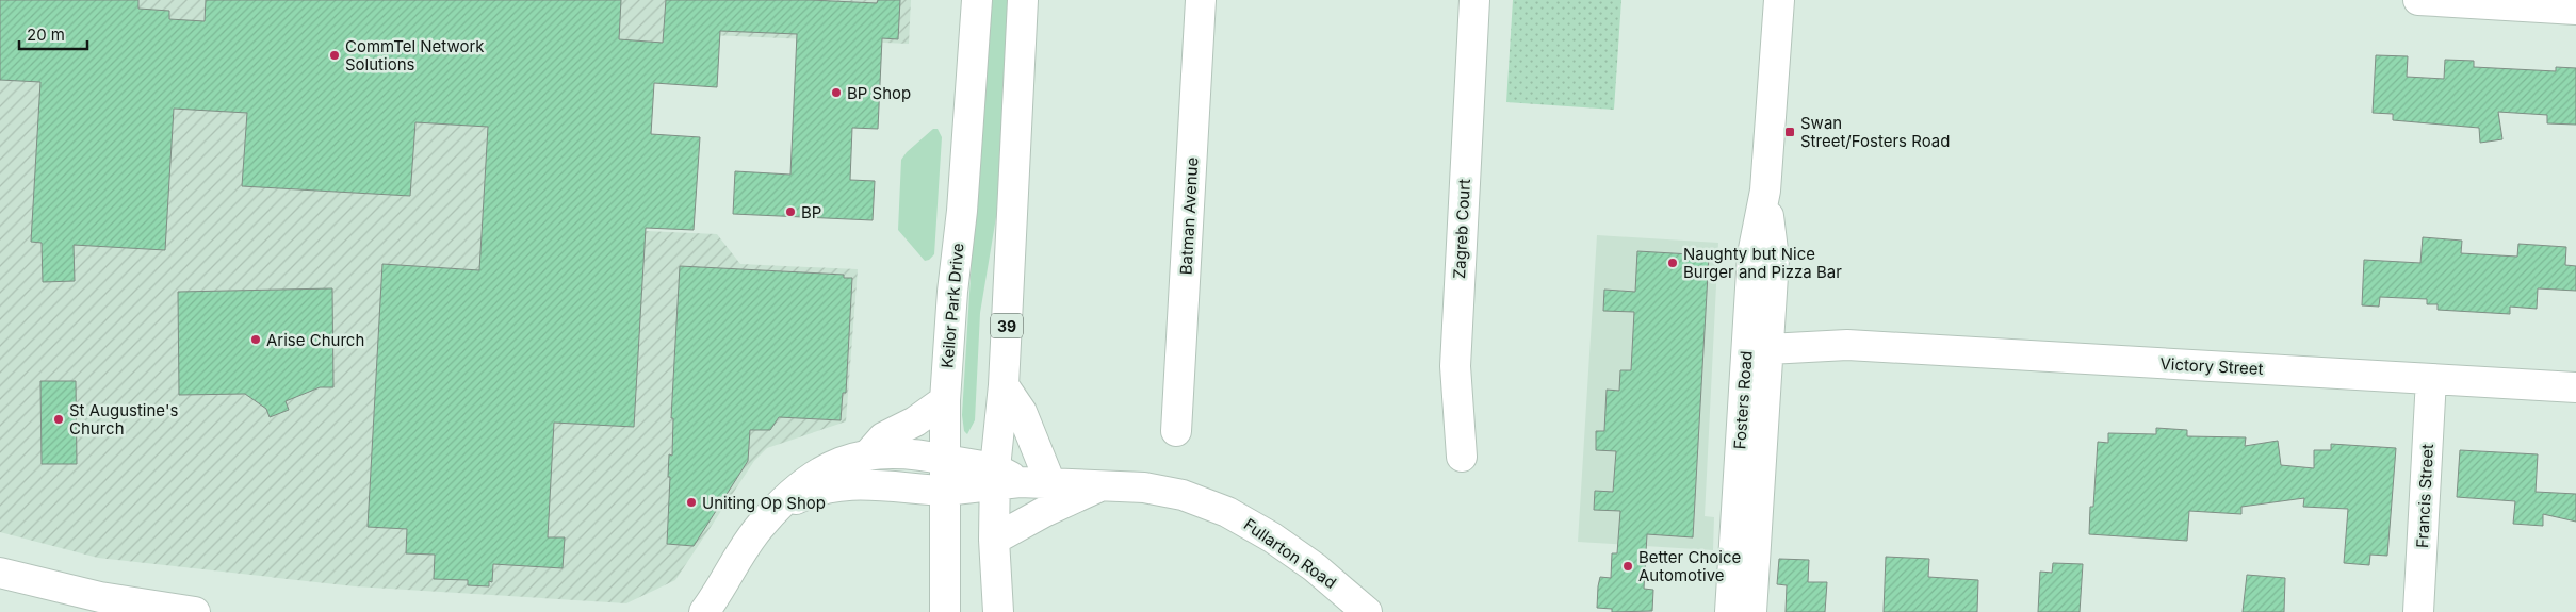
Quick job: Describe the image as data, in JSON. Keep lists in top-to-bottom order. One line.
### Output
{"streets":{"street":["Batman Avenue","Zagreb Court","Keilor Park Drive","39","Victory Street","Fosters Road","Francis Street","Fullarton Road"]},"crossings":[["Keilor Park Drive","Fullarton Road"],["39","Fullarton Road"],["Victory Street","Fosters Road"],["Victory Street","Francis Street"]],"places":{"other":["CommTel Network Solutions","BP Shop","BP","Naughty but Nice Burger and Pizza Bar","Arise Church","St Augustine's Church","Uniting Op Shop","Better Choice Automotive"],"transit":["Swan Street/Fosters Road"]},"scale_bar":"20 m"}
